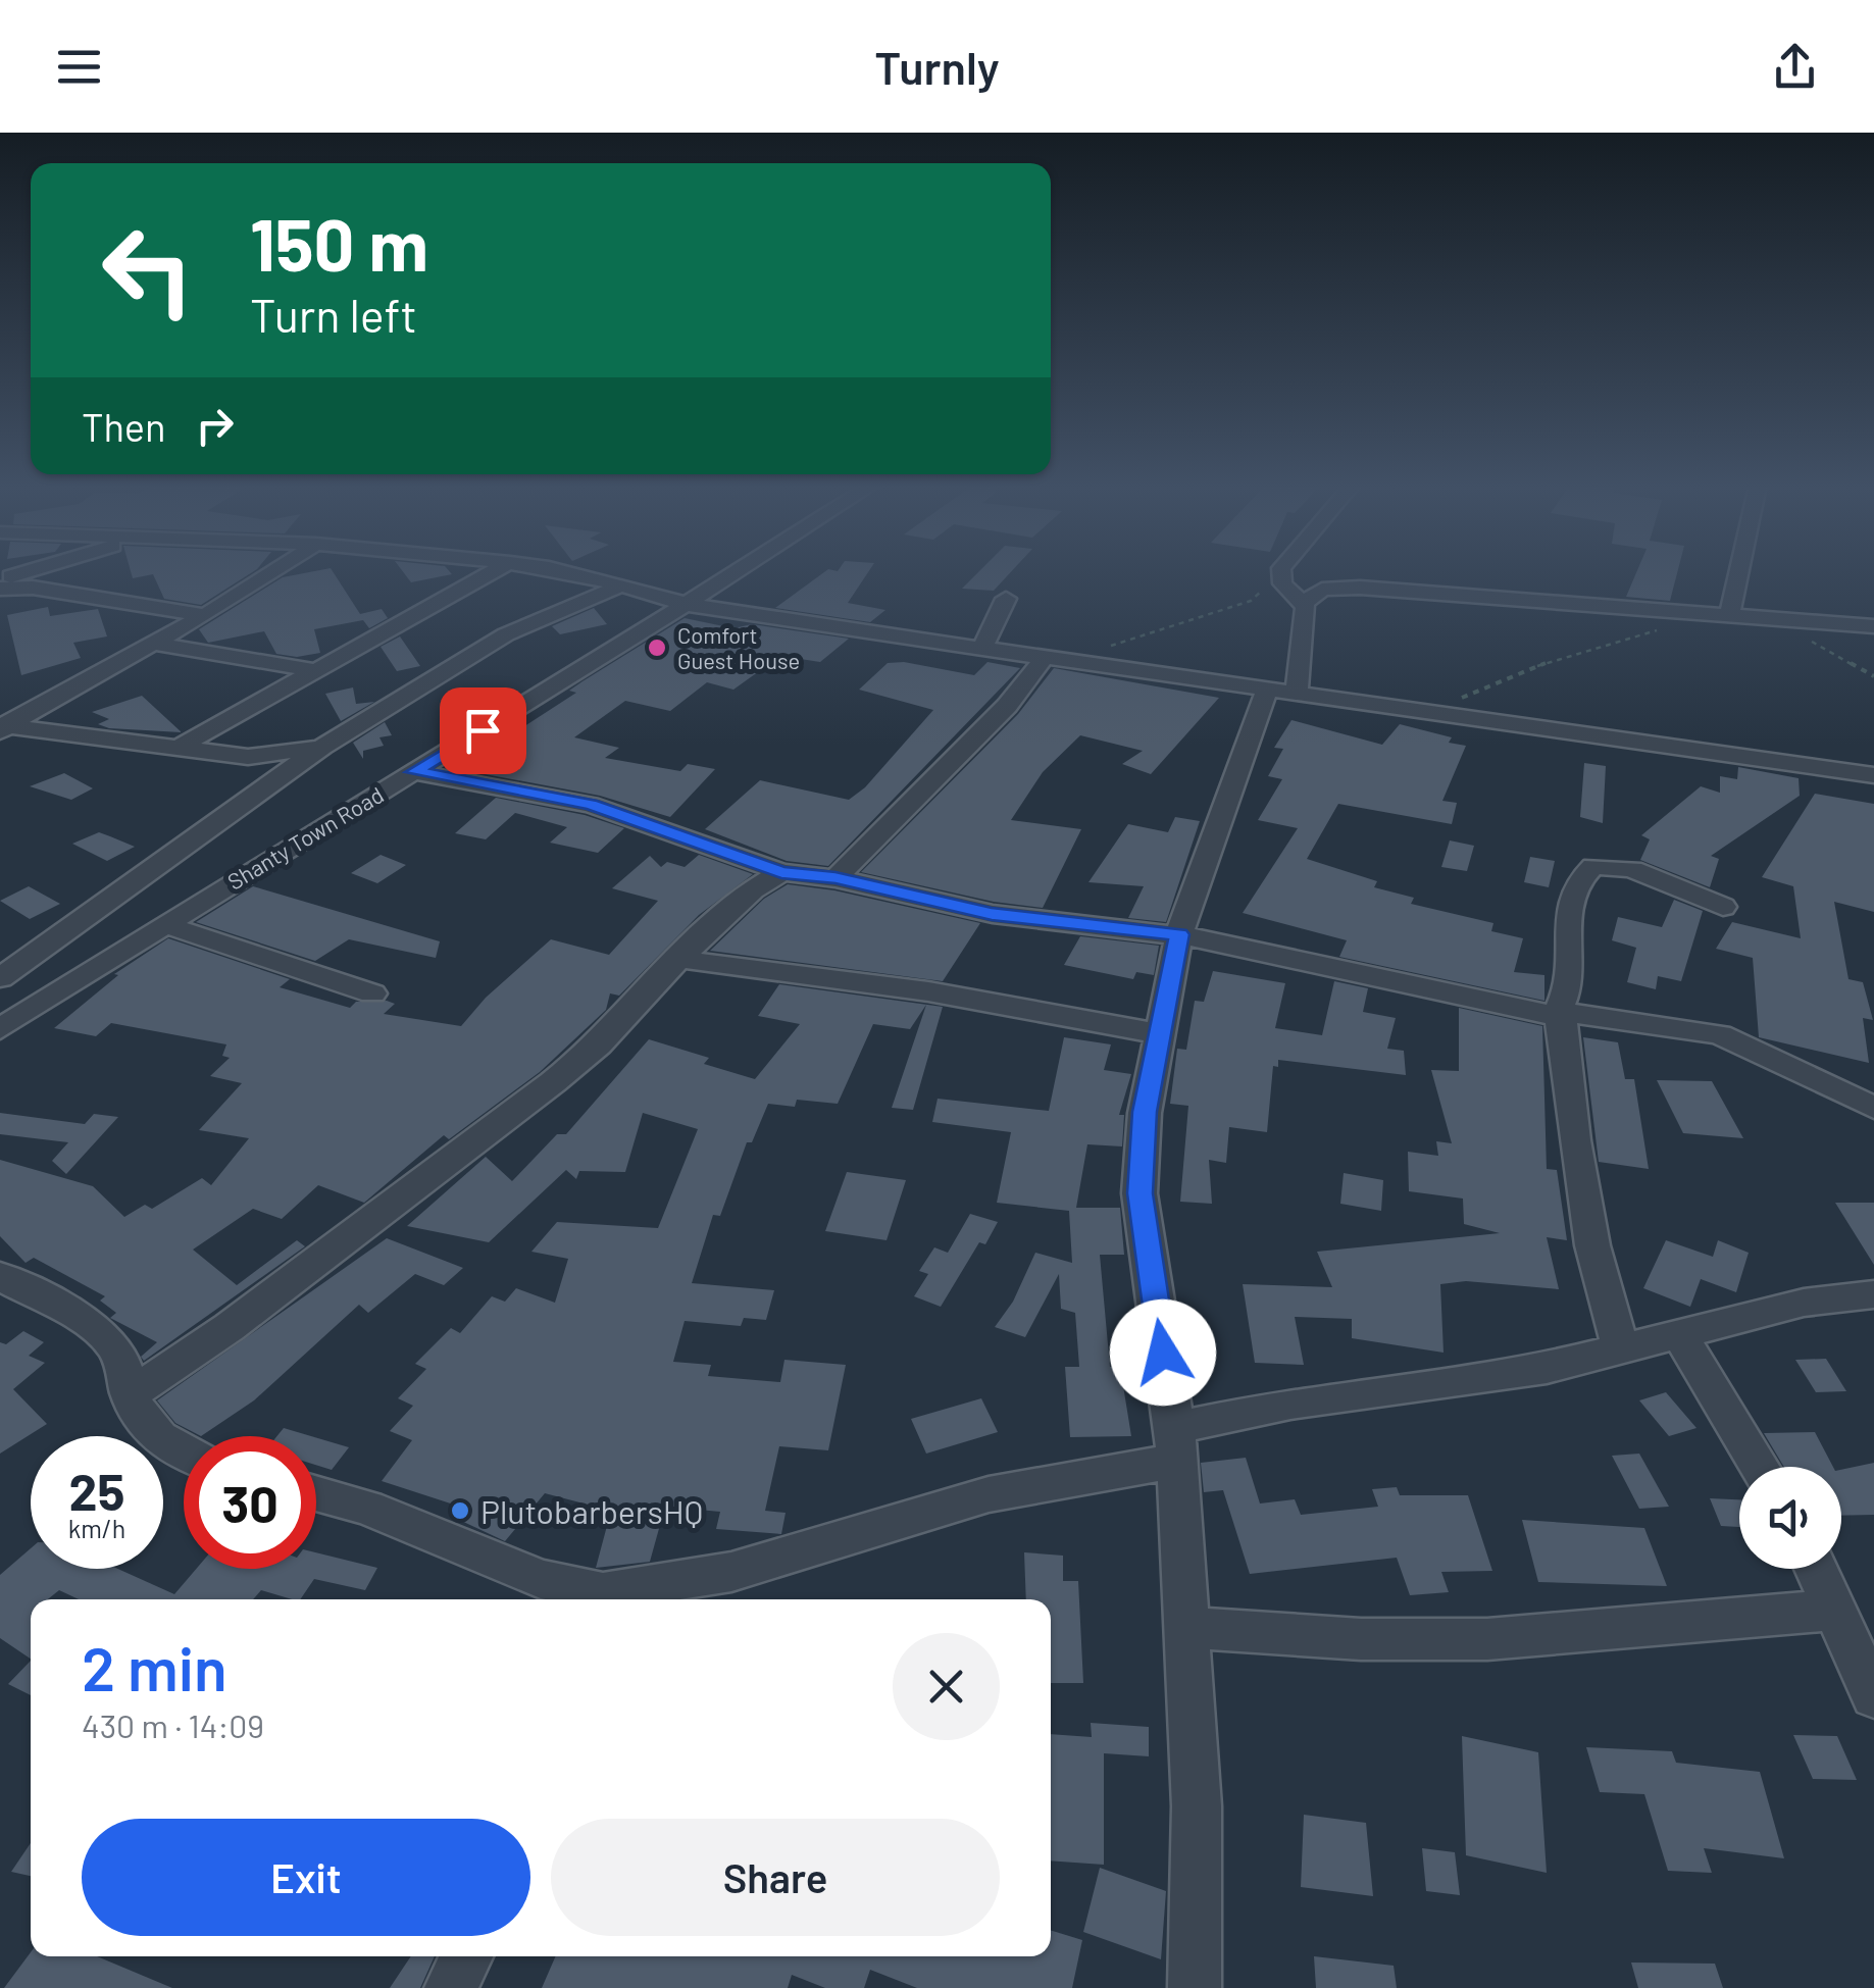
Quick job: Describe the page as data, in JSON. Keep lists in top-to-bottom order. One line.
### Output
{"streets":{"street":["Shanty Town Road"]},"places":["Comfort Guest House","PlutobarbersHQ"],"page":{"header":"Turnly","turn":["150 m","Turn left"],"then":"Then","speed":"25 km/h","limit":"30","heading":["2 min","430 m · 14:09"],"buttons":["Exit","Share"]}}
